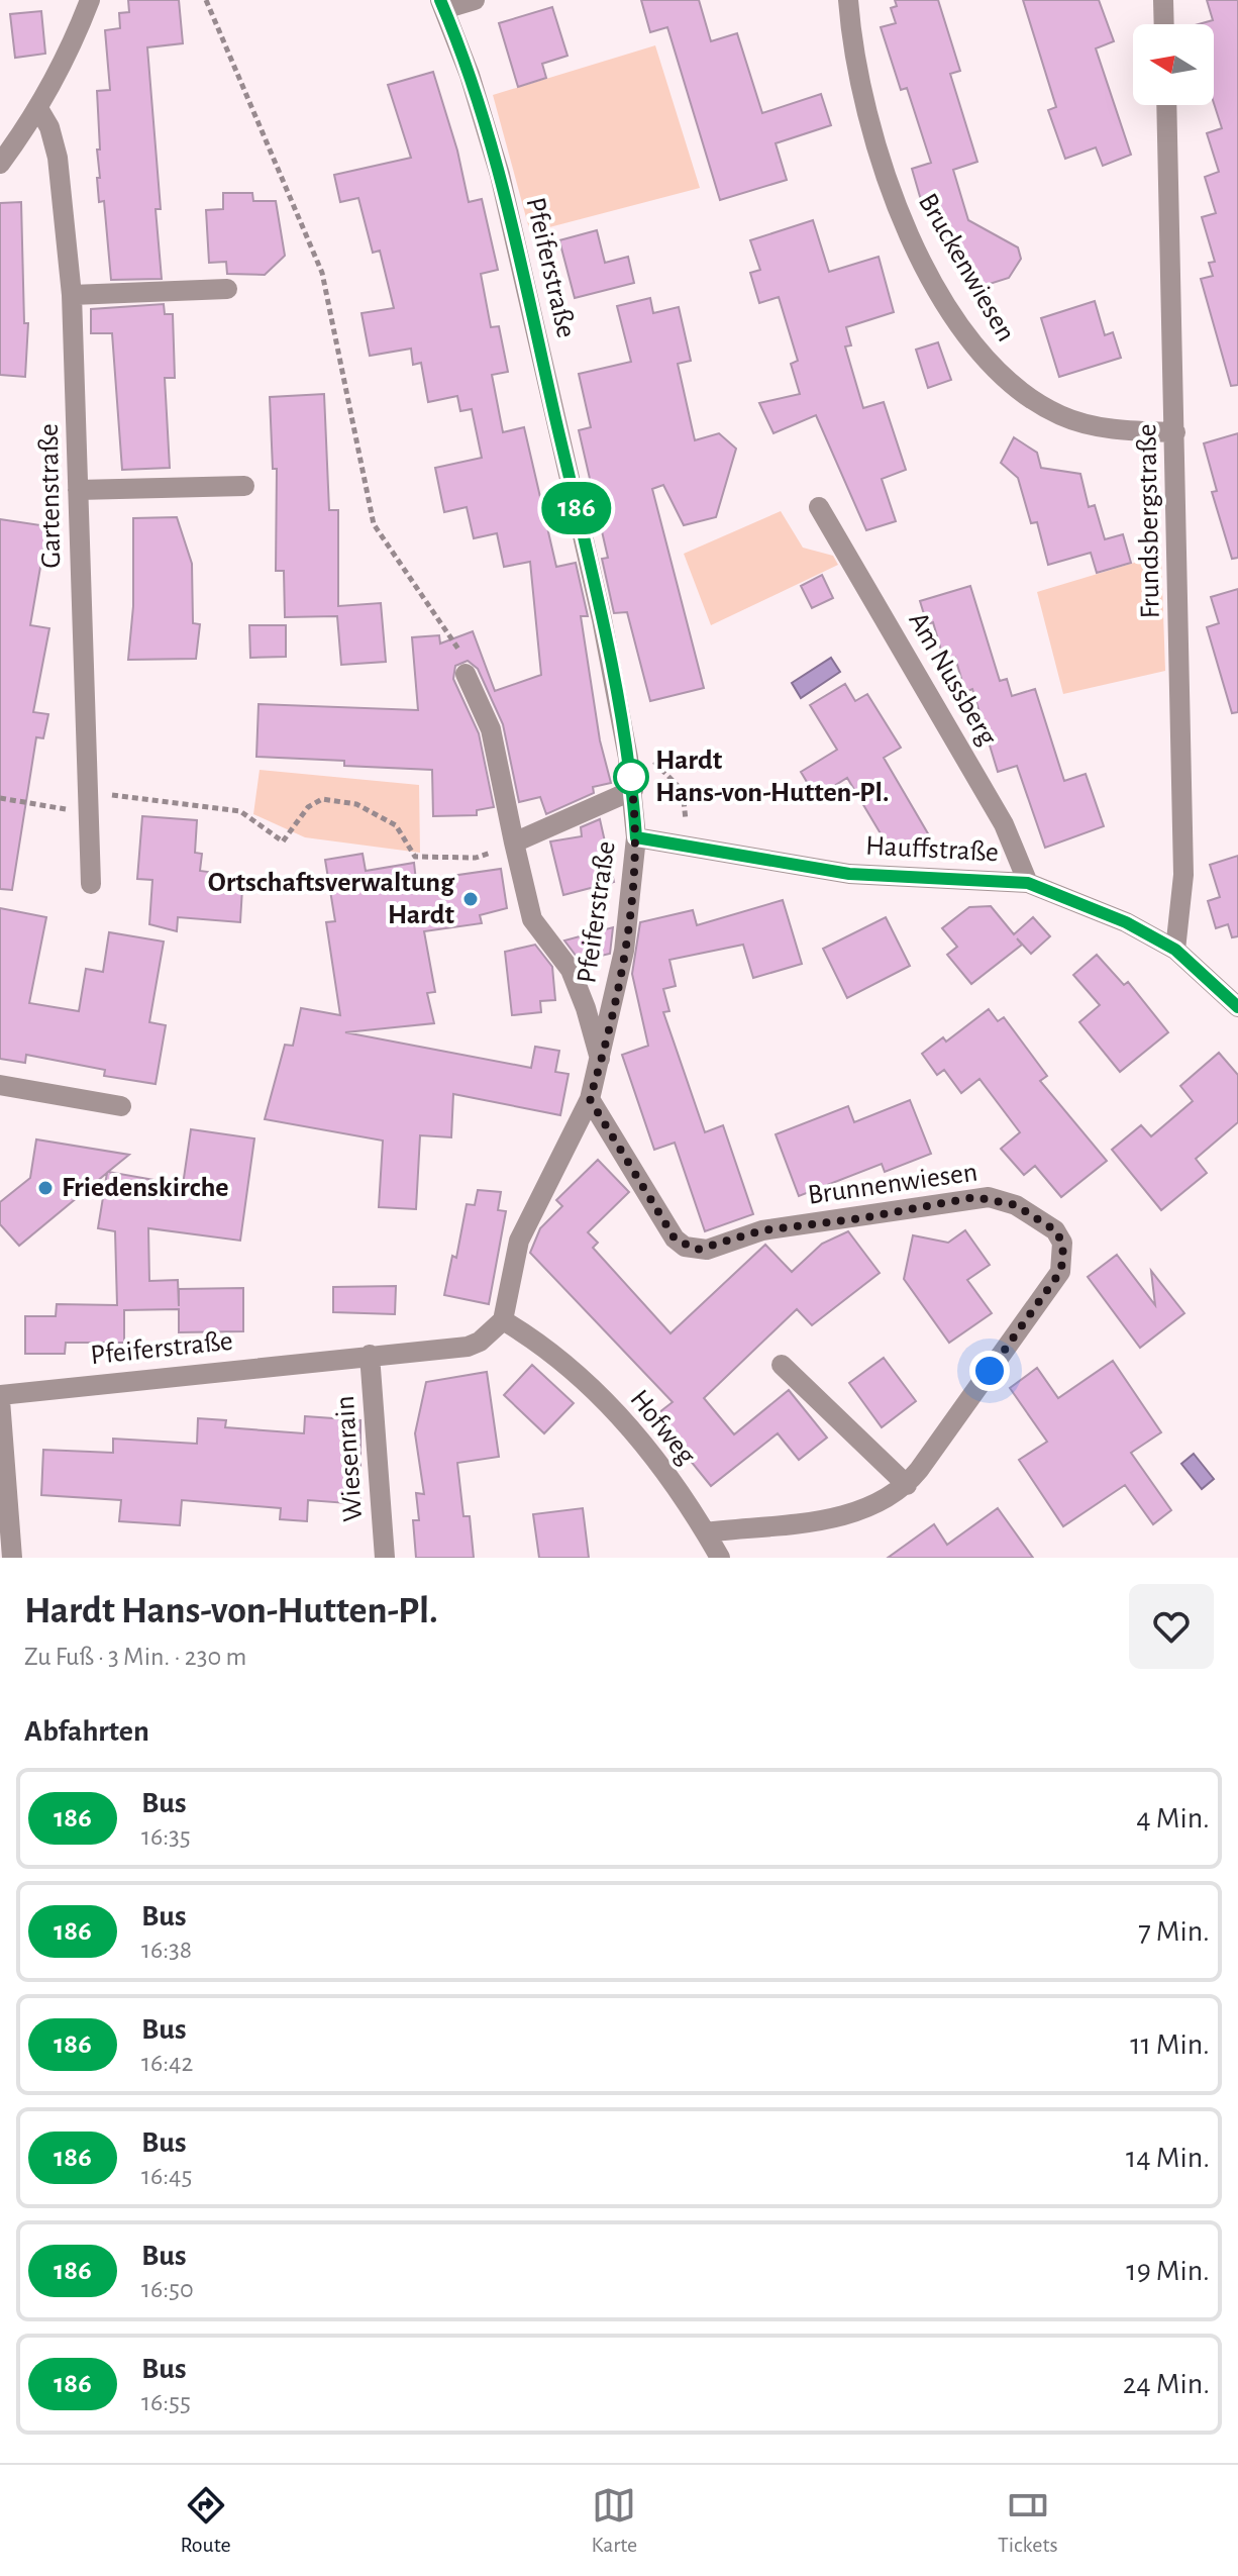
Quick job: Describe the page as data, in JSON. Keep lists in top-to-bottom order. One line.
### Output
{"streets":{"street":["Pfeiferstraße","Bruckenwiesen","Gartenstraße","Frundsbergstraße","Am Nussberg","Hauffstraße","Brunnenwiesen","Hofweg","Wiesenrain"]},"crossings":[["Pfeiferstraße","Hauffstraße"],["Pfeiferstraße","Brunnenwiesen"],["Pfeiferstraße","Hofweg"],["Pfeiferstraße","Wiesenrain"],["Bruckenwiesen","Frundsbergstraße"],["Frundsbergstraße","Hauffstraße"],["Am Nussberg","Hauffstraße"],["Brunnenwiesen","Hofweg"]],"places":["Hardt Hans-von-Hutten-Pl.","Ortschaftsverwaltung Hardt","Friedenskirche"],"lines":["bus line 186"],"north":"left","page":{"on_map":"186","heading":[["Hardt Hans-von-Hutten-Pl.","Zu Fuß · 3 Min. · 230 m"],"Abfahrten"],"list":[{"mark":"186","name":"Bus","note":"16:35","value":"4 Min."},{"mark":"186","name":"Bus","note":"16:38","value":"7 Min."},{"mark":"186","name":"Bus","note":"16:42","value":"11 Min."},{"mark":"186","name":"Bus","note":"16:45","value":"14 Min."},{"mark":"186","name":"Bus","note":"16:50","value":"19 Min."},{"mark":"186","name":"Bus","note":"16:55","value":"24 Min."}],"tabs":["Route","Karte","Tickets"]}}
